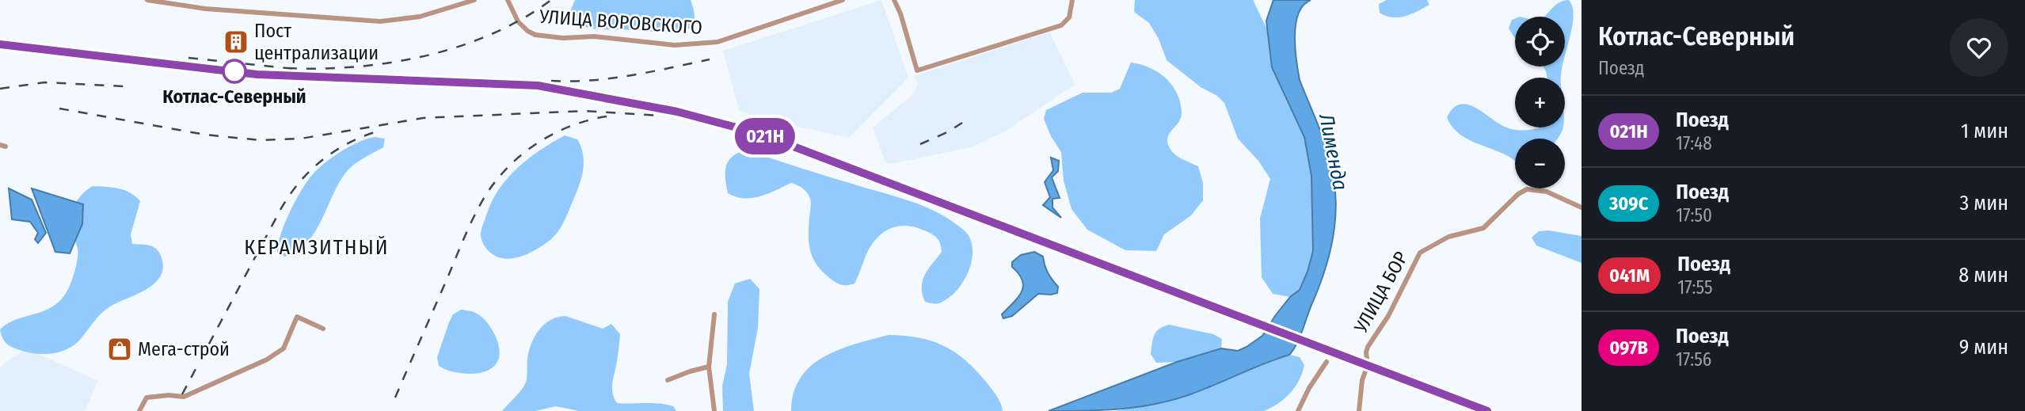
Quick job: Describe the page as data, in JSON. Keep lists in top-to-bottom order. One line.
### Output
{"streets":{"street":["УЛИЦА ВОРОВСКОГО","УЛИЦА БОР"]},"districts":["КЕРАМЗИТНЫЙ"],"water":["Лименда"],"places":{"building":["Пост централизации"],"other":["Котлас-Северный"],"shop":["Мега-строй"]},"page":{"on_map":"021Н","heading":["Котлас-Северный","Поезд"],"map_buttons":["+","−"],"list":[{"mark":"021Н","name":"Поезд","note":"17:48","value":"1 мин"},{"mark":"309С","name":"Поезд","note":"17:50","value":"3 мин"},{"mark":"041М","name":"Поезд","note":"17:55","value":"8 мин"},{"mark":"097В","name":"Поезд","note":"17:56","value":"9 мин"}]}}
